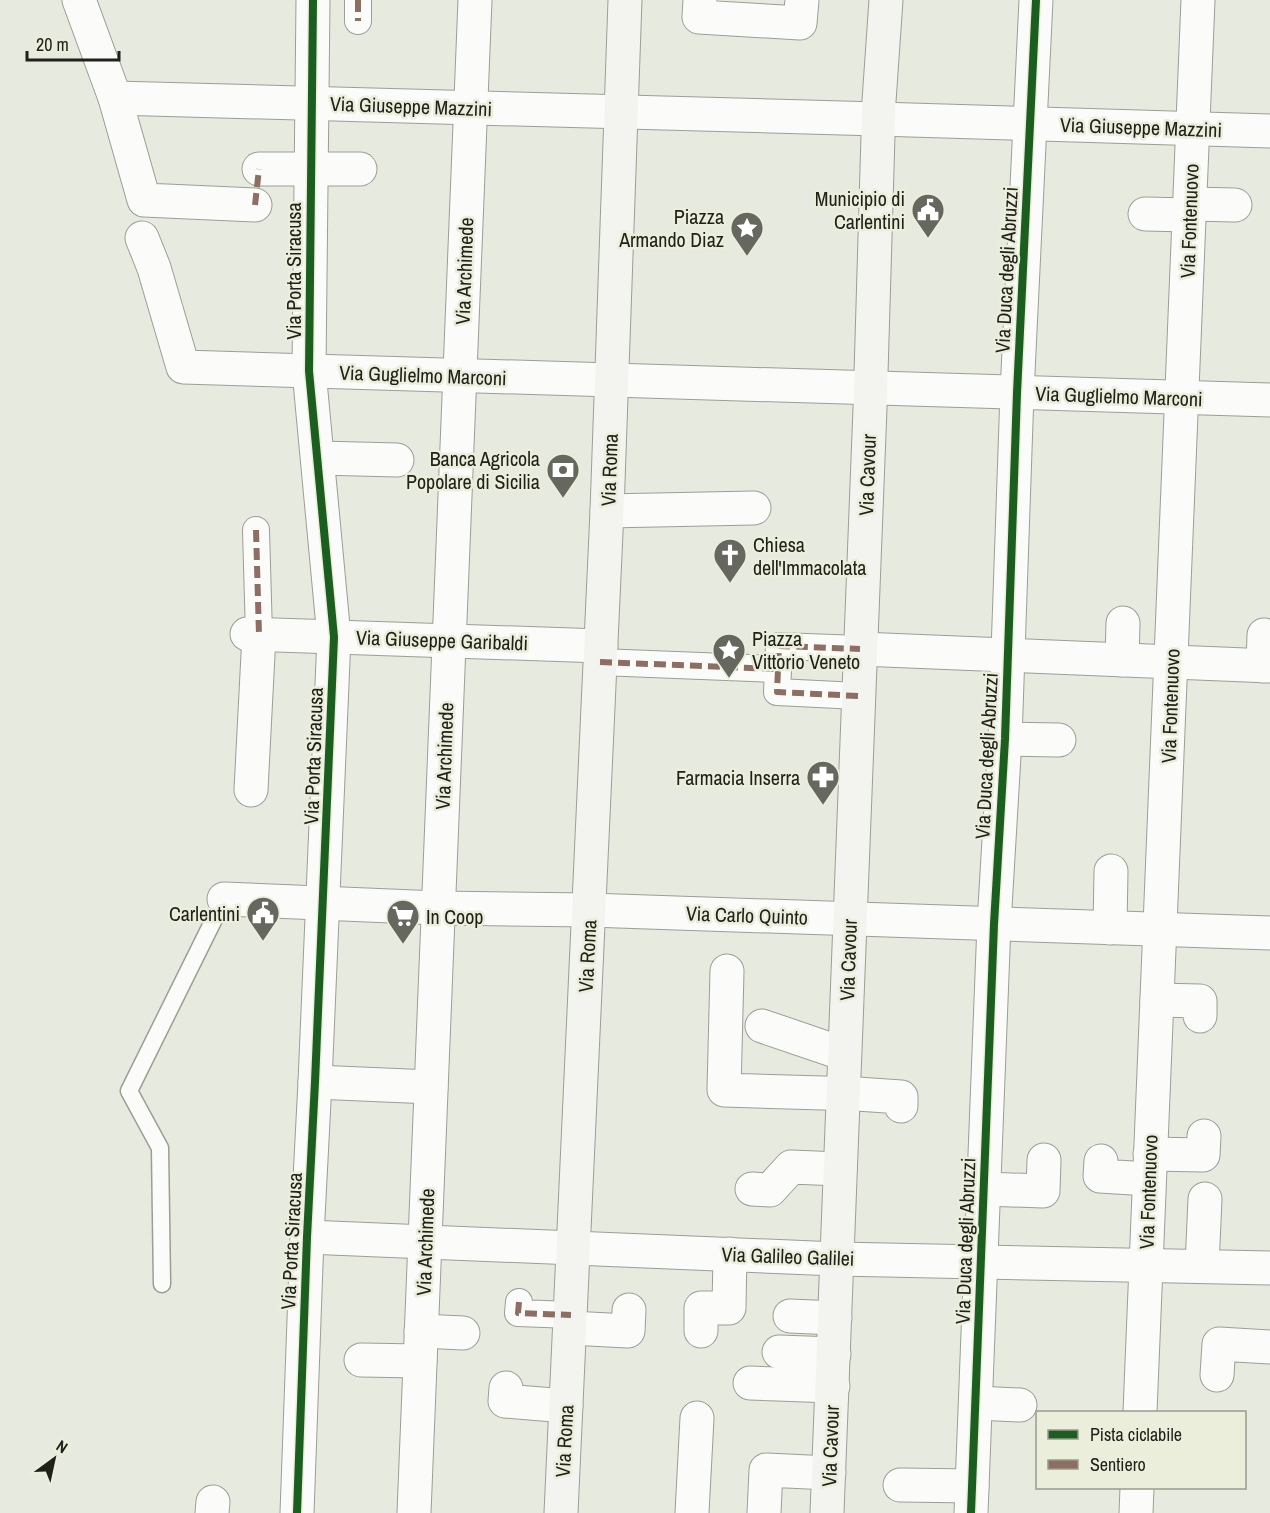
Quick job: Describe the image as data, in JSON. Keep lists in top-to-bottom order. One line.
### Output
{"streets":{"main road":["Via Roma","Via Cavour"],"street":["Via Giuseppe Mazzini","Via Fontenuovo","Via Duca degli Abruzzi","Via Porta Siracusa","Via Archimede","Via Guglielmo Marconi","Via Giuseppe Garibaldi","Via Carlo Quinto","Via Galileo Galilei"]},"crossings":[["Via Giuseppe Mazzini","Via Fontenuovo"],["Via Giuseppe Mazzini","Via Duca degli Abruzzi"],["Via Giuseppe Mazzini","Via Porta Siracusa"],["Via Giuseppe Mazzini","Via Archimede"],["Via Giuseppe Mazzini","Via Roma"],["Via Giuseppe Mazzini","Via Cavour"],["Via Fontenuovo","Via Guglielmo Marconi"],["Via Fontenuovo","Via Carlo Quinto"],["Via Fontenuovo","Via Galileo Galilei"],["Via Duca degli Abruzzi","Via Guglielmo Marconi"],["Via Duca degli Abruzzi","Via Carlo Quinto"],["Via Duca degli Abruzzi","Via Galileo Galilei"],["Via Porta Siracusa","Via Guglielmo Marconi"],["Via Porta Siracusa","Via Giuseppe Garibaldi"],["Via Porta Siracusa","Via Carlo Quinto"],["Via Porta Siracusa","Via Galileo Galilei"],["Via Archimede","Via Guglielmo Marconi"],["Via Archimede","Via Giuseppe Garibaldi"],["Via Archimede","Via Carlo Quinto"],["Via Archimede","Via Galileo Galilei"],["Via Guglielmo Marconi","Via Roma"],["Via Guglielmo Marconi","Via Cavour"],["Via Roma","Via Giuseppe Garibaldi"],["Via Roma","Via Carlo Quinto"],["Via Roma","Via Galileo Galilei"],["Via Cavour","Via Carlo Quinto"],["Via Cavour","Via Galileo Galilei"]],"places":{"public building":["Municipio di Carlentini","Carlentini"],"place":["Piazza Armando Diaz","Piazza Vittorio Veneto"],"bank":["Banca Agricola Popolare di Sicilia"],"church":["Chiesa dell'Immacolata"],"pharmacy":["Farmacia Inserra"],"supermarket":["In Coop"]},"legend":["Pista ciclabile","Sentiero"],"scale_bar":"20 m","north":"top right"}
